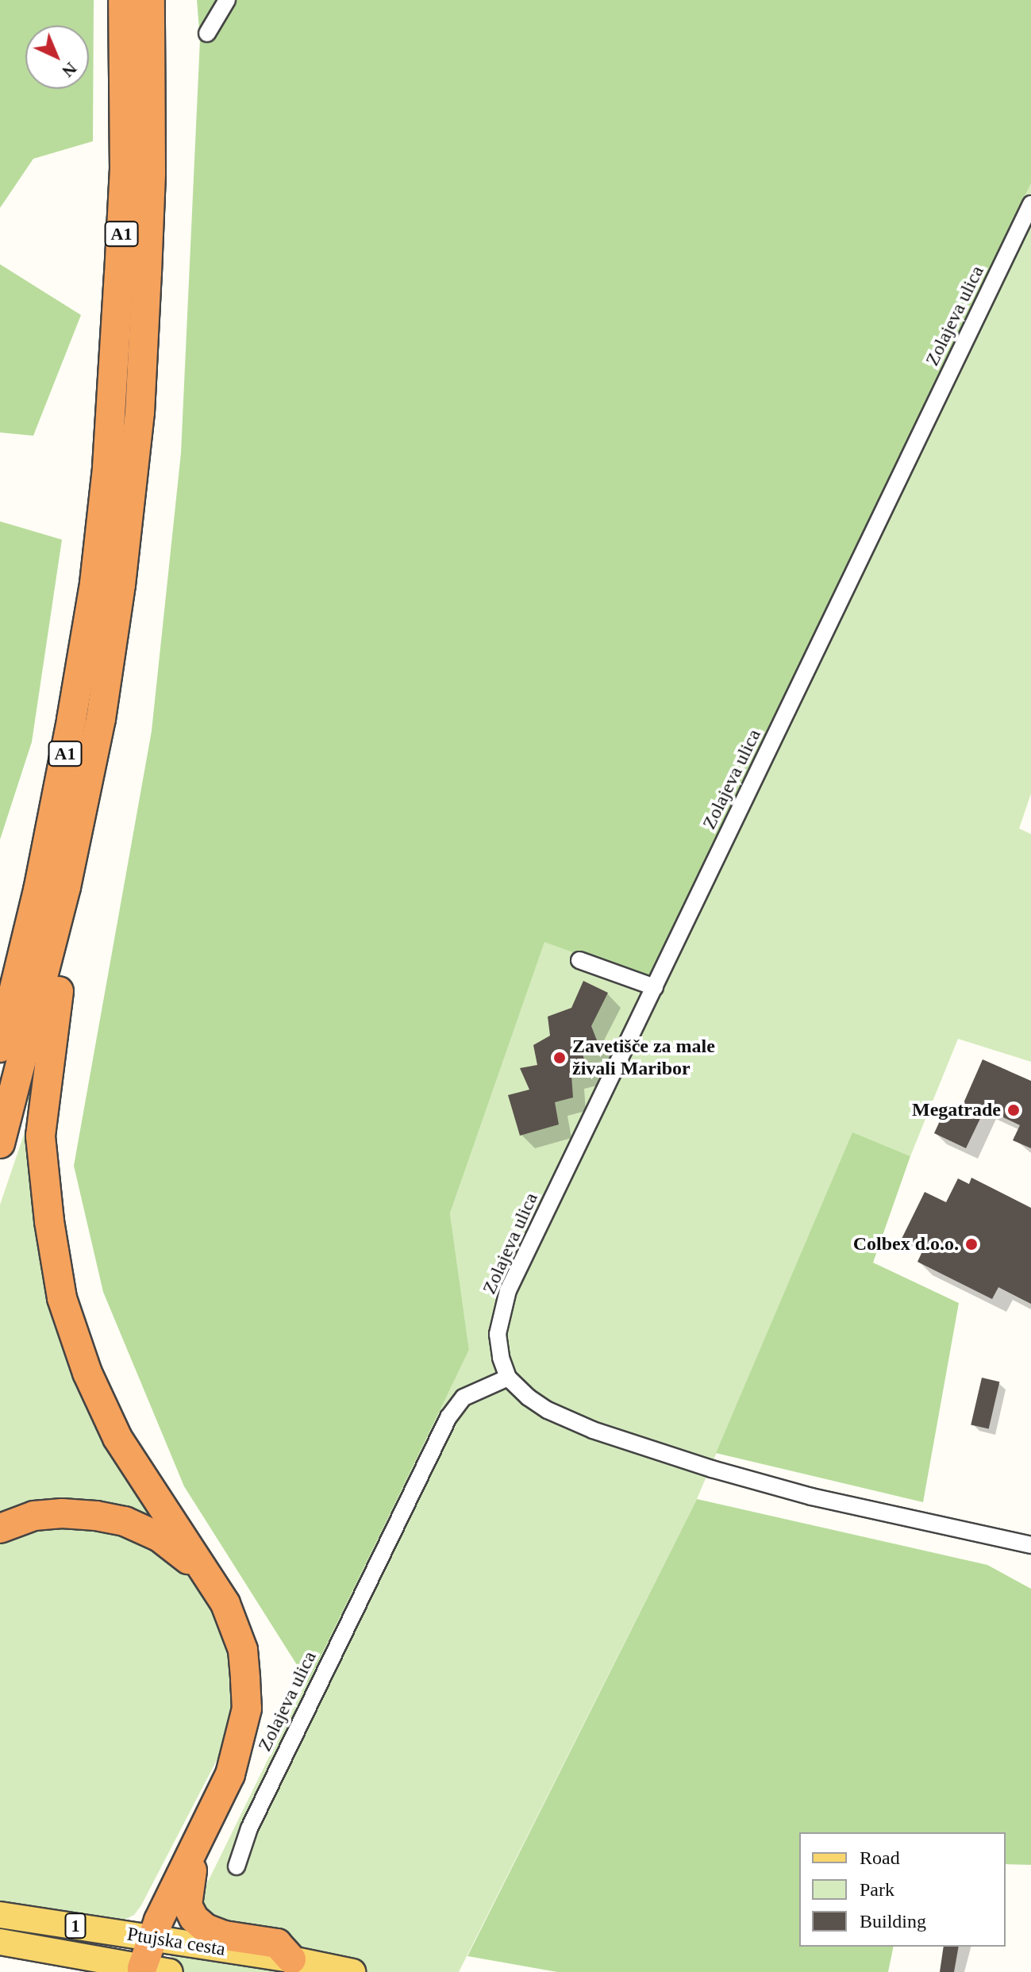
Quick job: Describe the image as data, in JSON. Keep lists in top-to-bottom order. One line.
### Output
{"streets":{"highway":["A1"],"main road":["1","Ptujska cesta"],"street":["Zolajeva ulica"]},"places":["Zavetišče za male živali Maribor","Megatrade","Colbex d.o.o."],"legend":["Road","Park","Building"],"north":"bottom right"}
